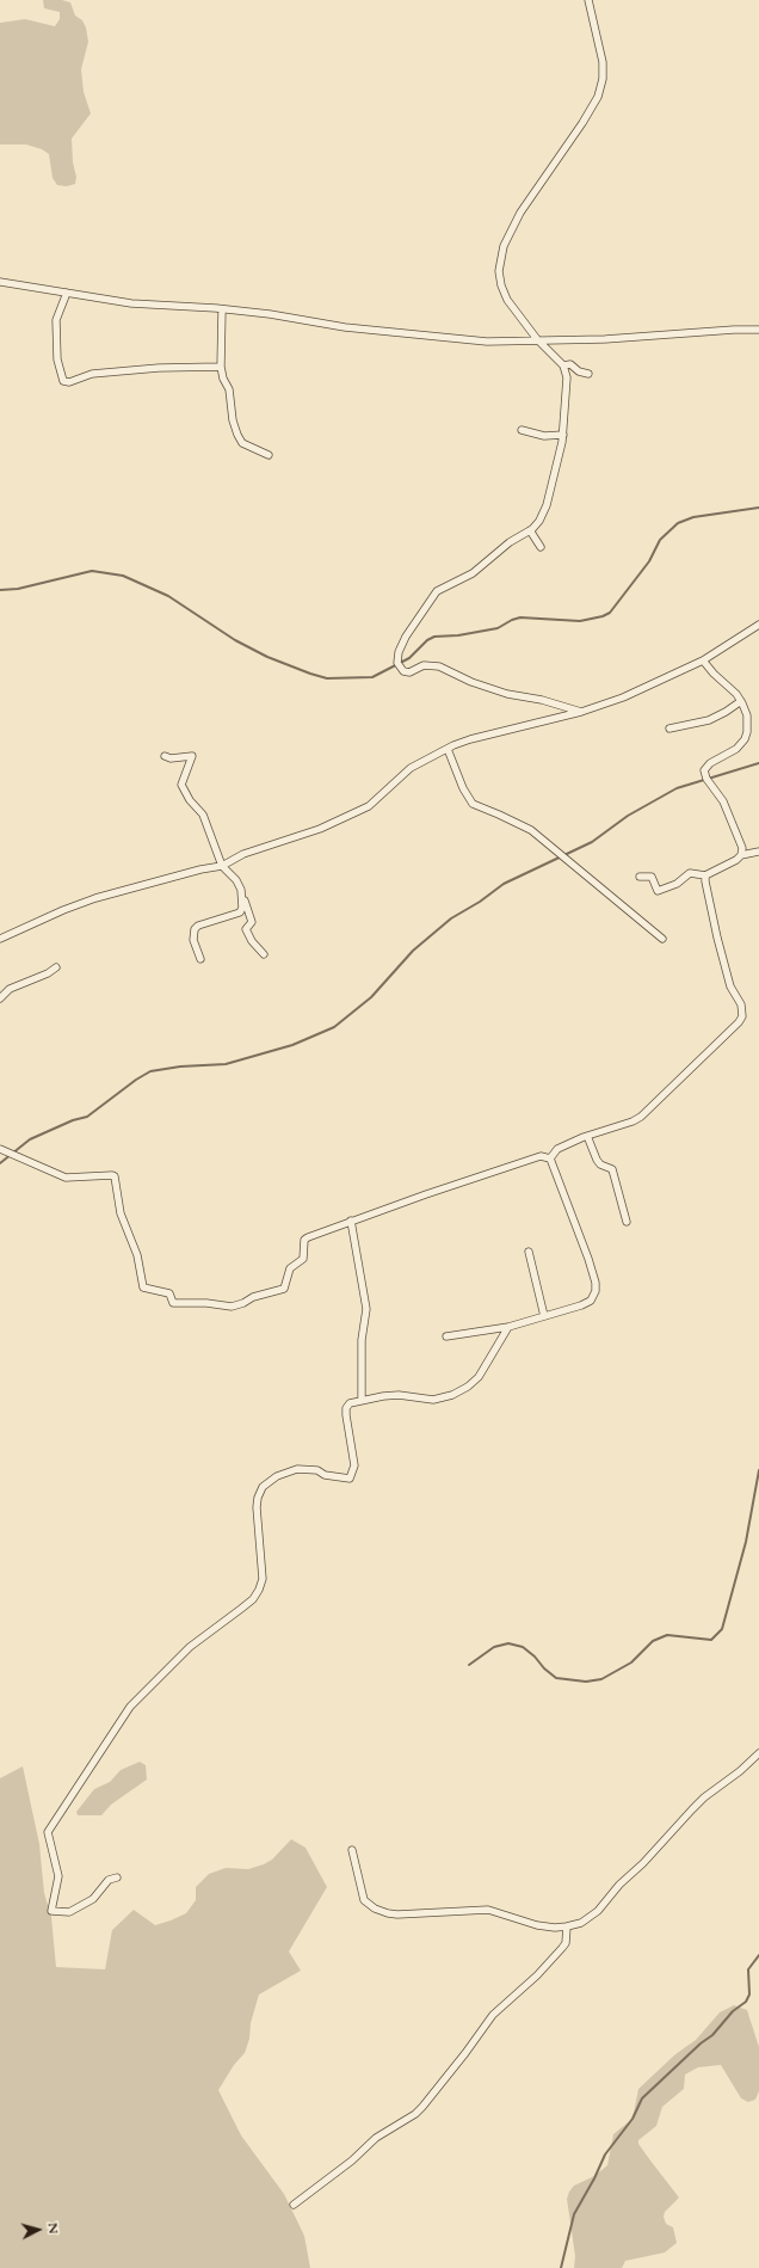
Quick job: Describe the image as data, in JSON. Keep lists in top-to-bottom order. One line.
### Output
{"north":"right"}
